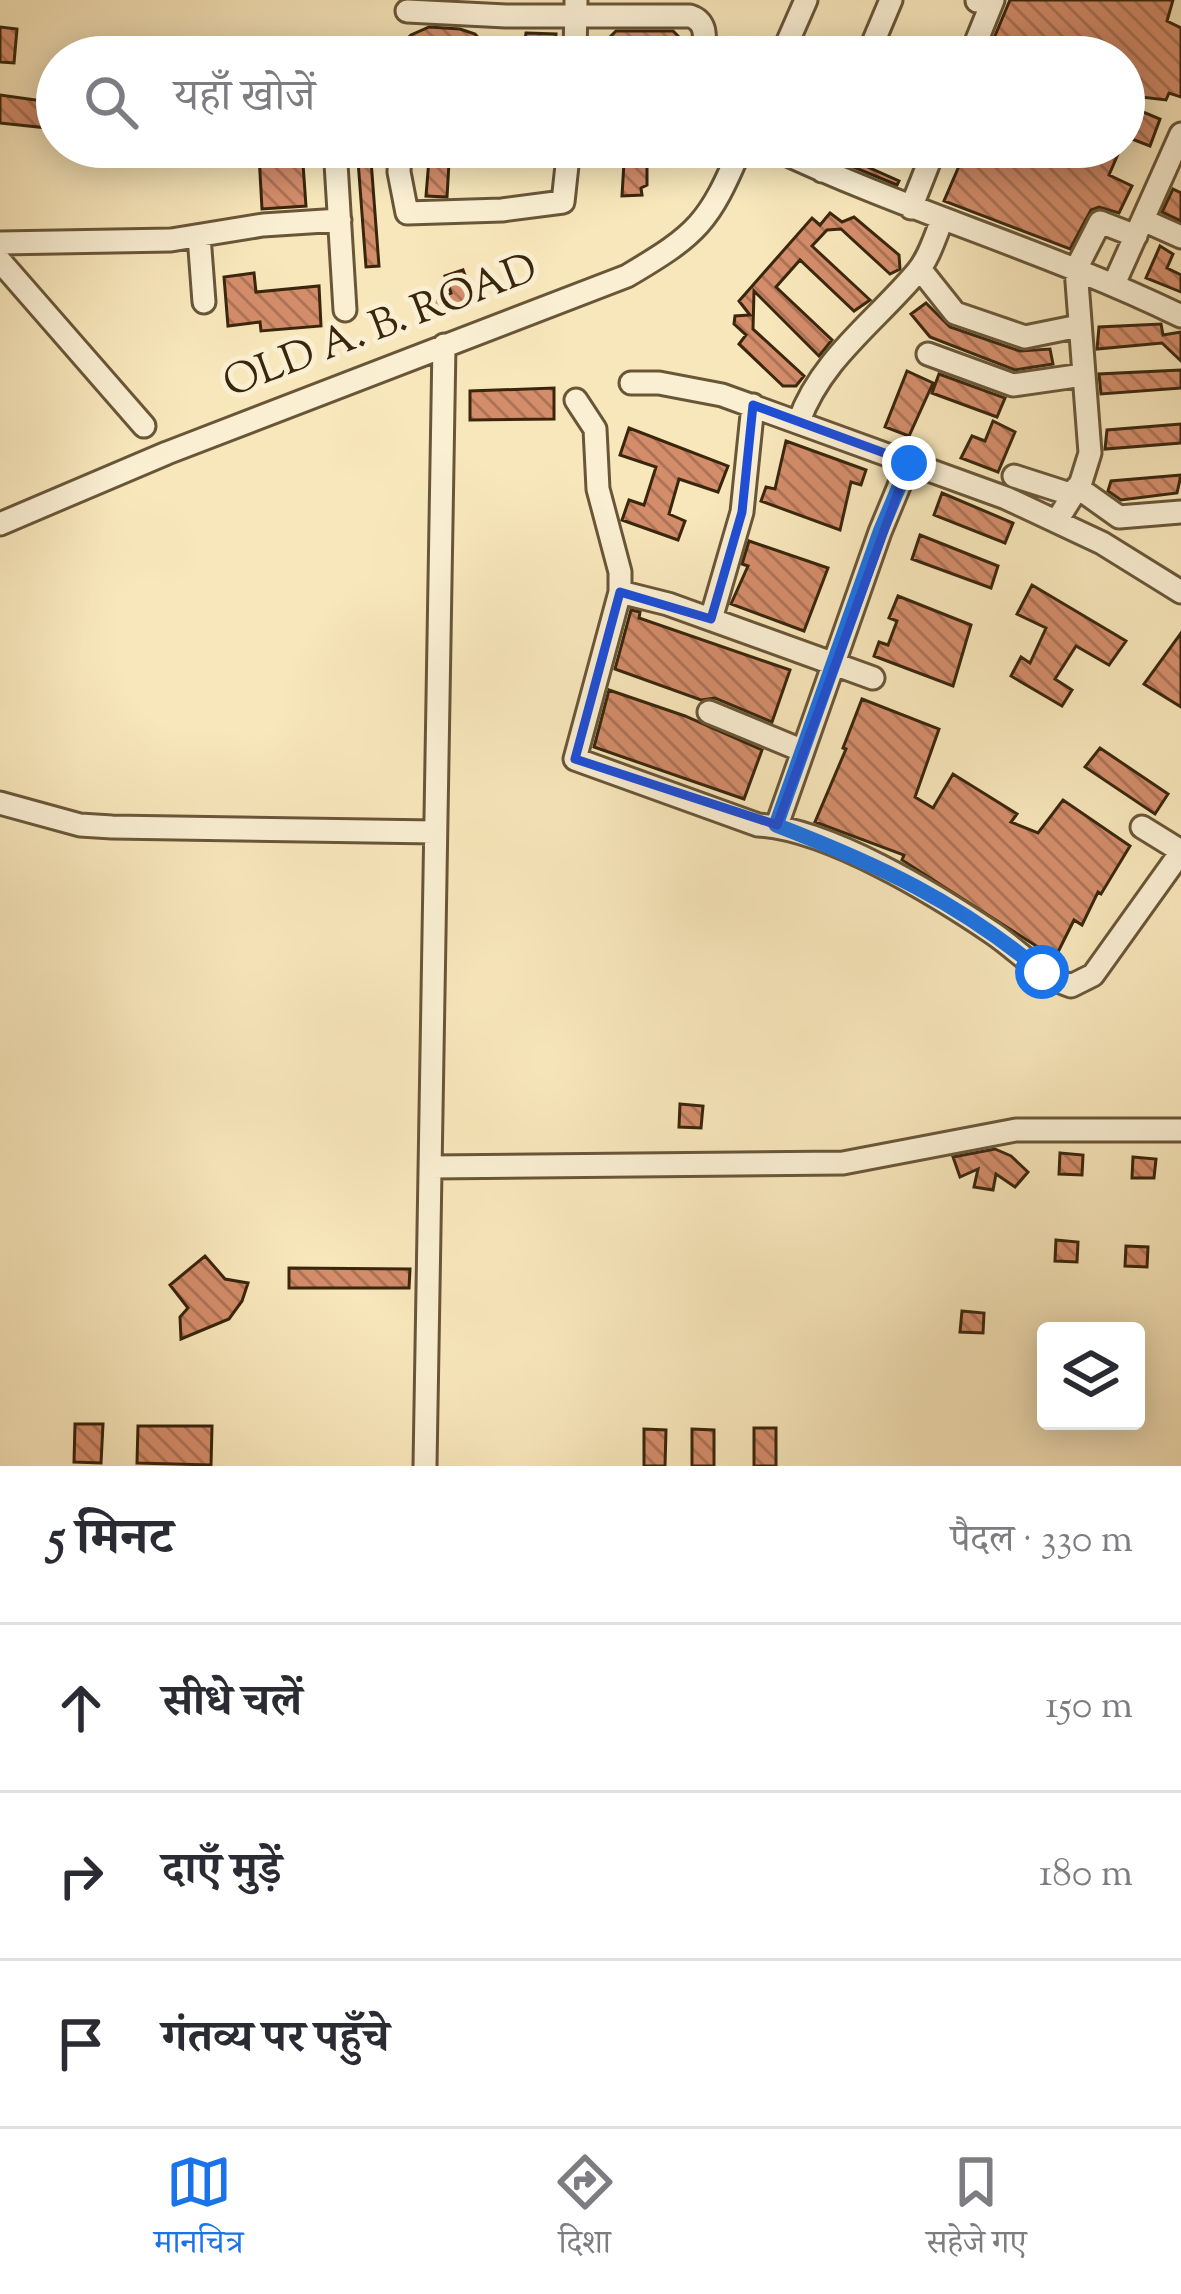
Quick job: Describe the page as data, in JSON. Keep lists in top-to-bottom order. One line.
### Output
{"streets":{"street":["OLD A. B. ROAD"]},"page":{"search":"यहाँ खोजें","heading":["5 मिनट","पैदल · 330 m"],"list":[["सीधे चलें","150 m"],["दाएँ मुड़ें","180 m"],"गंतव्य पर पहुँचे"],"nav":["मानचित्र","दिशा","सहेजे गए"]}}
